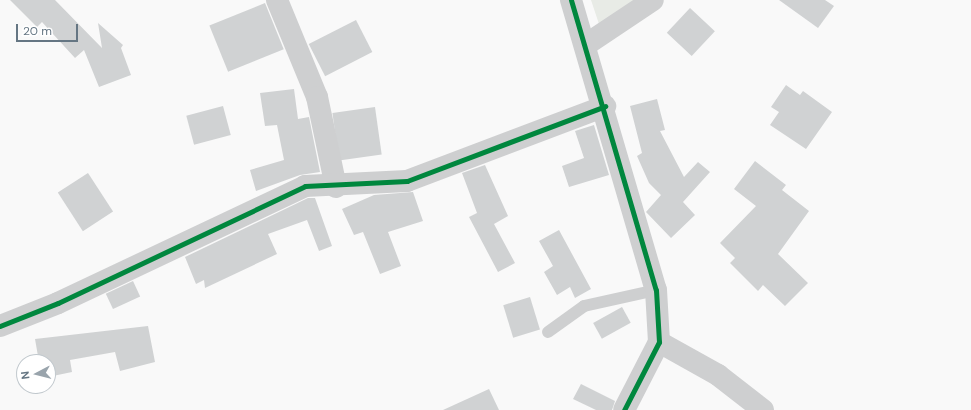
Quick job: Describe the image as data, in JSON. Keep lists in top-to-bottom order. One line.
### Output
{"scale_bar":"20 m","north":"left"}
